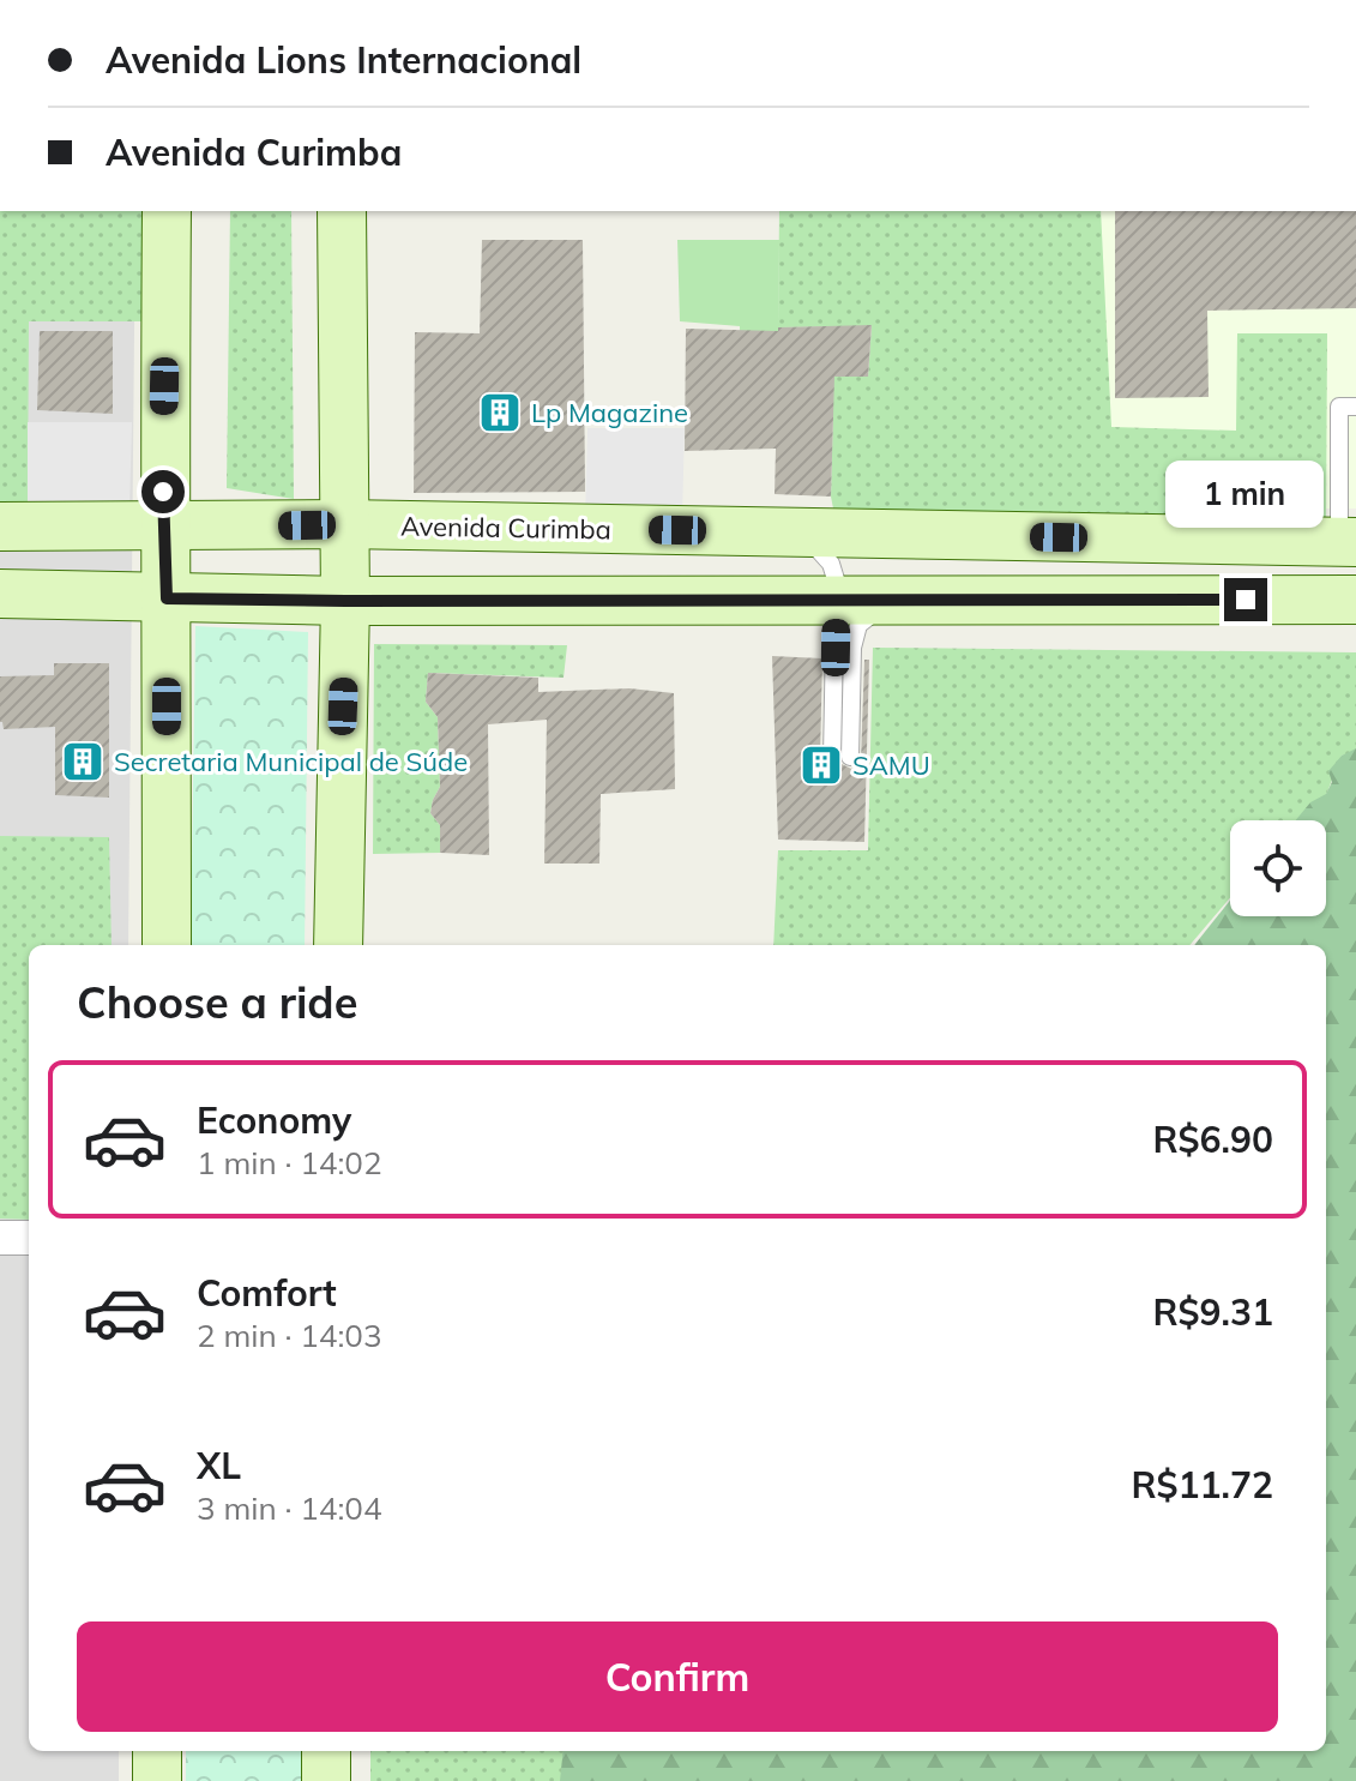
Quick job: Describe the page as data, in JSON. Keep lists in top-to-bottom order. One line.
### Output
{"streets":{"street":["Avenida Curimba"]},"places":{"building":["Lp Magazine","Secretaria Municipal de Súde","SAMU"]},"page":{"banner":["Avenida Lions Internacional","Avenida Curimba"],"bubble":"1 min","heading":"Choose a ride","list":[{"name":"Economy","note":"1 min · 14:02","value":"R$6.90"},{"name":"Comfort","note":"2 min · 14:03","value":"R$9.31"},{"name":"XL","note":"3 min · 14:04","value":"R$11.72"}],"buttons":"Confirm"}}
